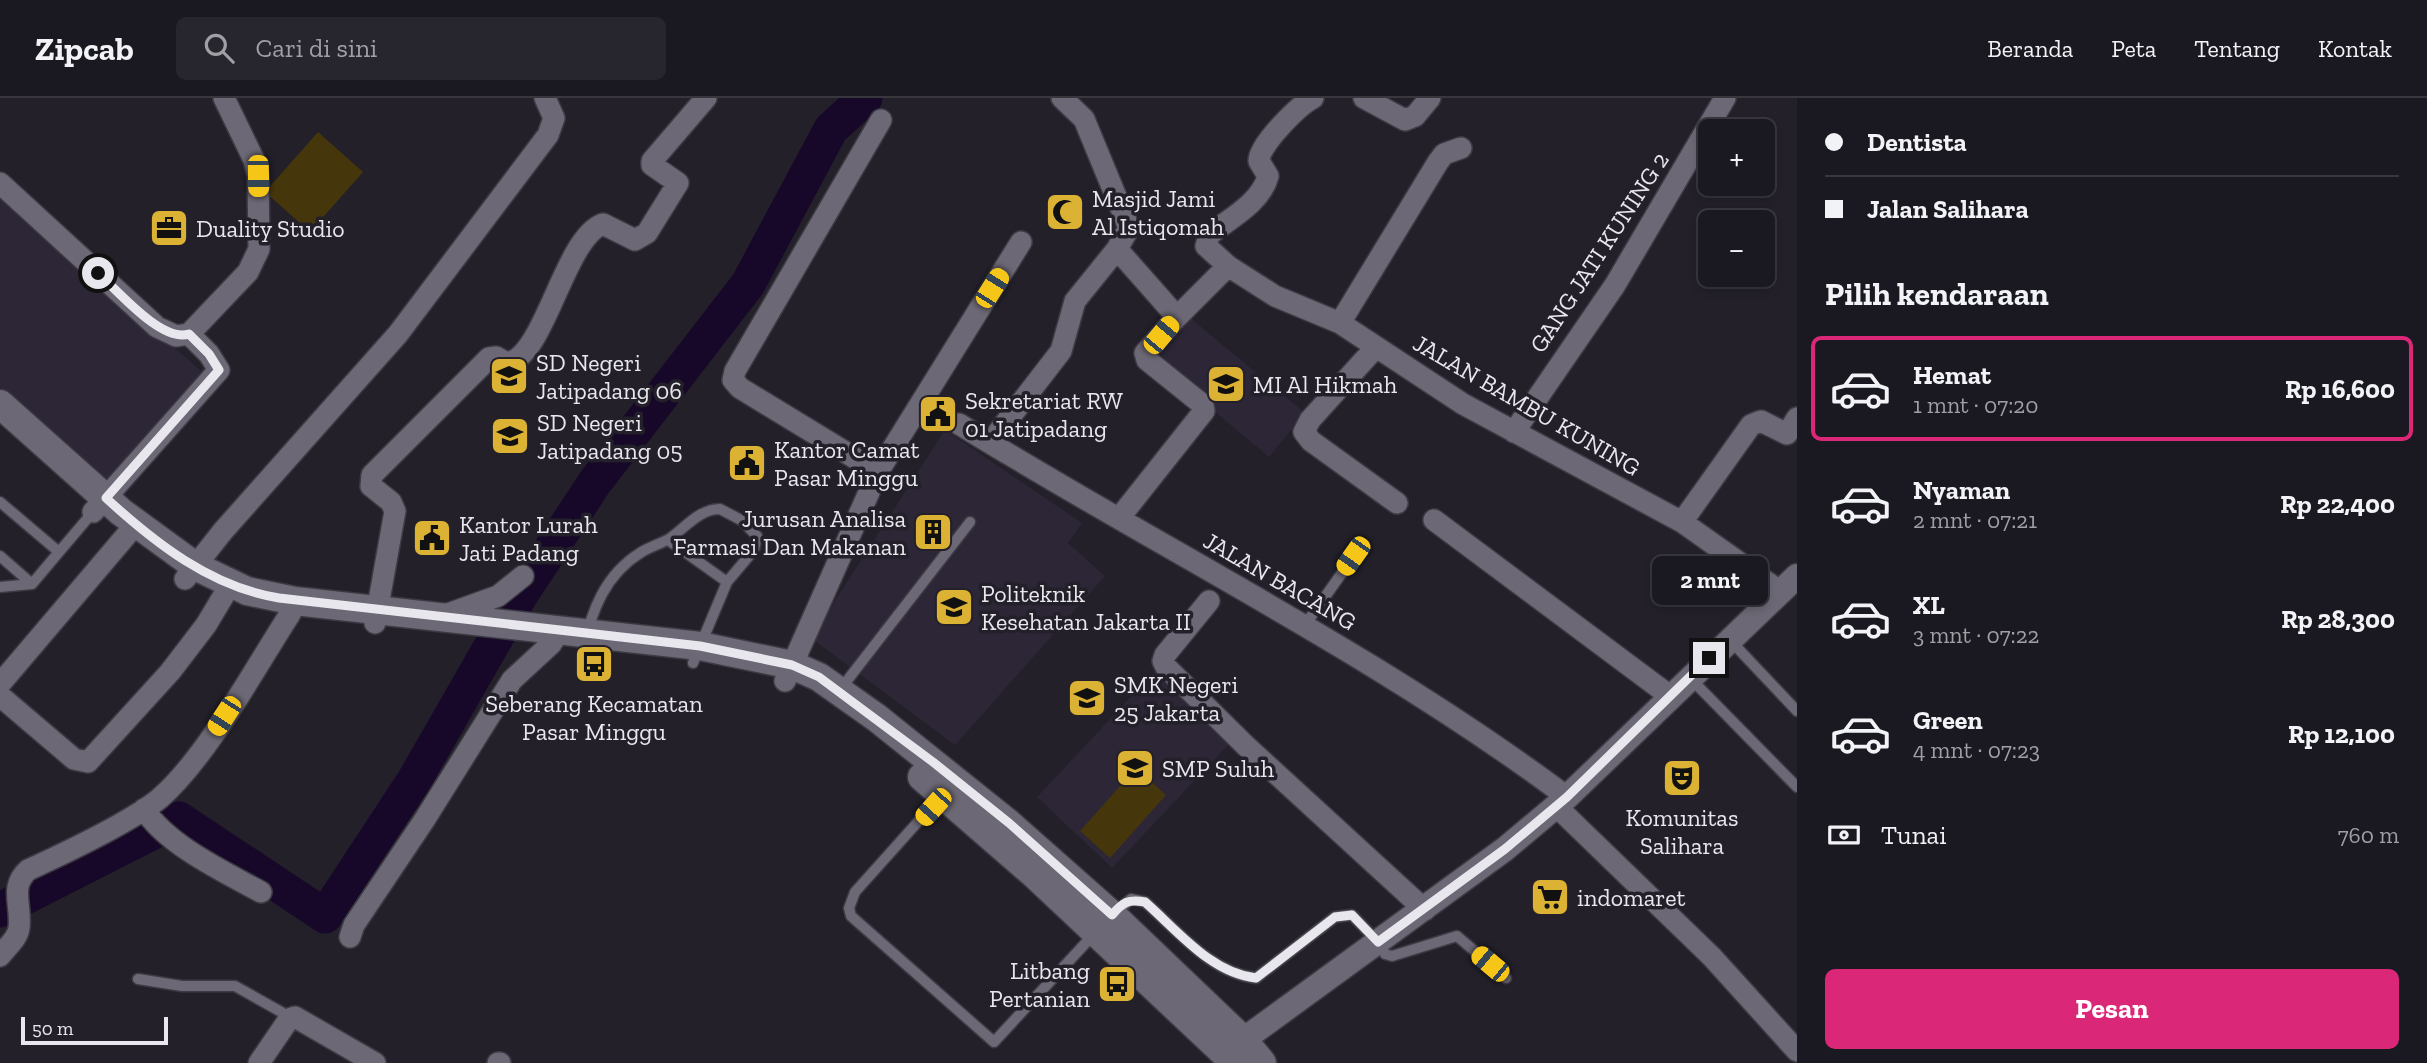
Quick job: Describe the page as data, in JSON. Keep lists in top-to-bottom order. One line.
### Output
{"streets":{"street":["GANG JATI KUNING 2","JALAN BAMBU KUNING","JALAN BACANG"]},"crossings":[["GANG JATI KUNING 2","JALAN BAMBU KUNING"]],"places":{"mosque":["Masjid Jami Al Istiqomah"],"office":["Duality Studio"],"school or university":["SD Negeri Jatipadang 06","MI Al Hikmah","SD Negeri Jatipadang 05","Politeknik Kesehatan Jakarta II","SMK Negeri 25 Jakarta","SMP Suluh"],"public building":["Sekretariat RW 01 Jatipadang","Kantor Camat Pasar Minggu","Kantor Lurah Jati Padang"],"building":["Jurusan Analisa Farmasi Dan Makanan"],"bus stop":["Seberang Kecamatan Pasar Minggu","Litbang Pertanian"],"theatre":["Komunitas Salihara"],"supermarket":["indomaret"]},"scale_bar":"50 m","page":{"header":"Zipcab","search":"Cari di sini","nav":["Beranda","Peta","Tentang","Kontak"],"banner":["Dentista","Jalan Salihara"],"map_buttons":["+","−"],"heading":"Pilih kendaraan","list":[{"name":"Hemat","note":"1 mnt · 07:20","value":"Rp 16,600"},{"name":"Nyaman","note":"2 mnt · 07:21","value":"Rp 22,400"},{"name":"XL","note":"3 mnt · 07:22","value":"Rp 28,300"},{"name":"Green","note":"4 mnt · 07:23","value":"Rp 12,100"}],"bubble":"2 mnt","pay":["Tunai","760 m"],"buttons":"Pesan","scale":"50 m"}}
